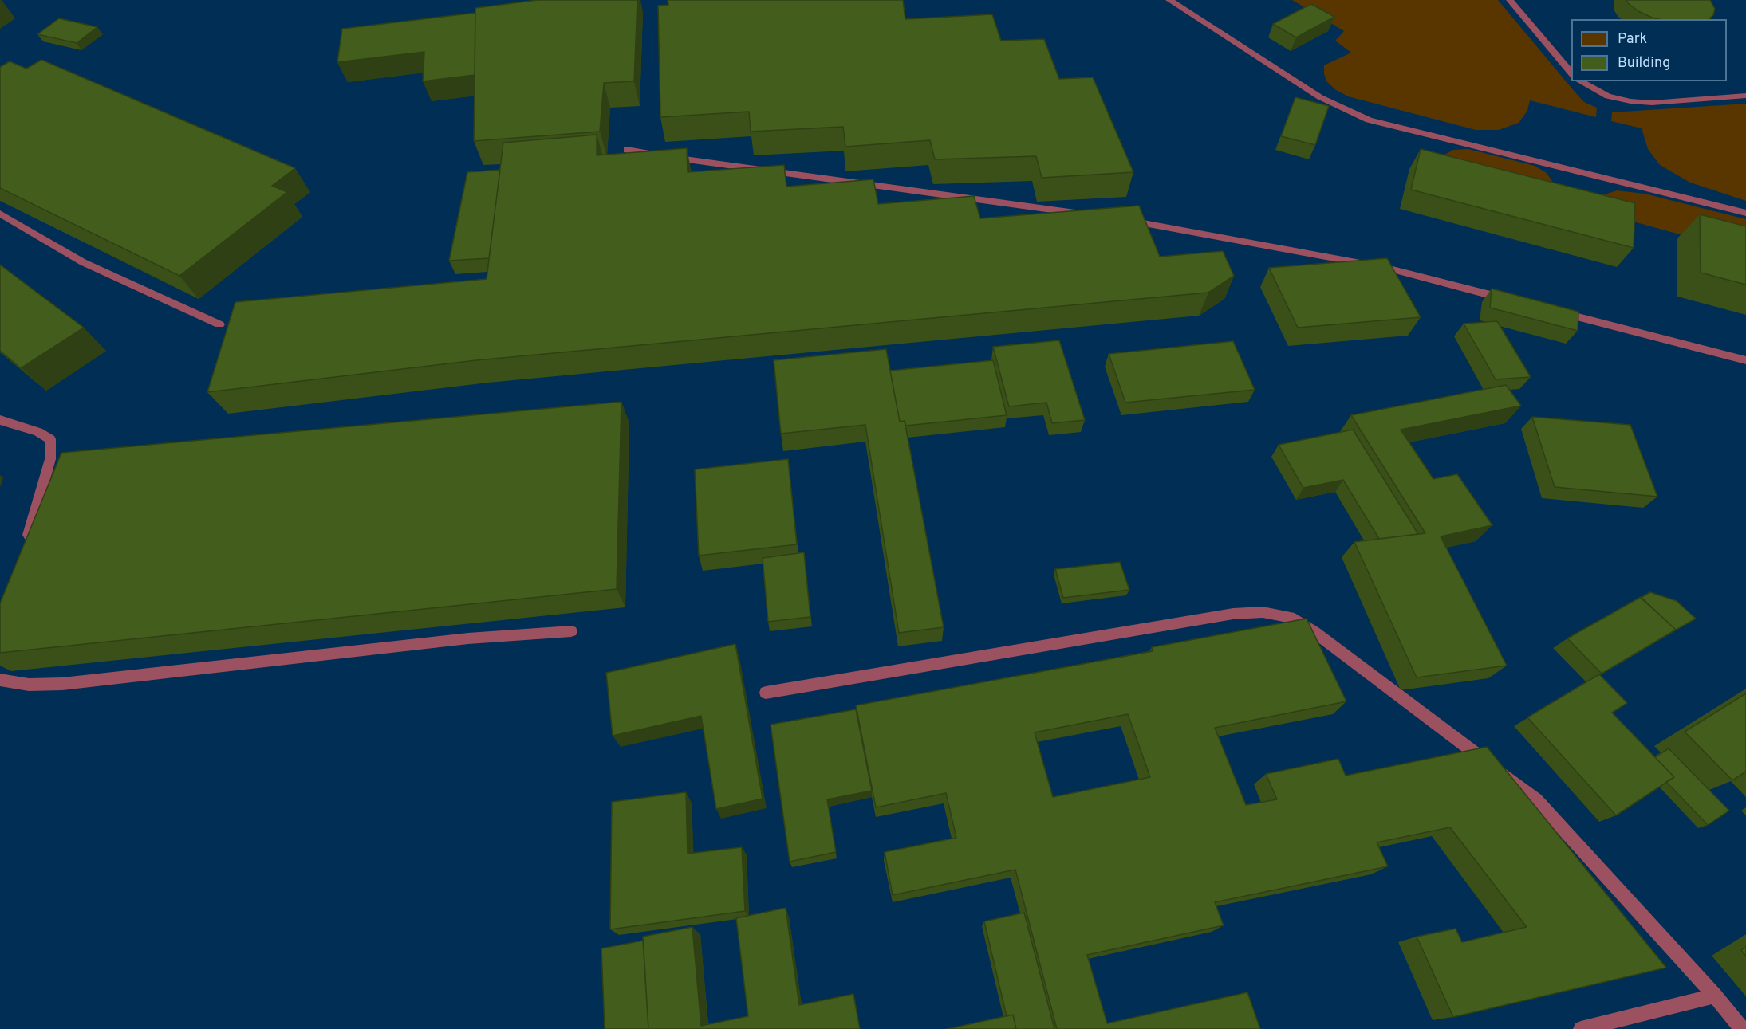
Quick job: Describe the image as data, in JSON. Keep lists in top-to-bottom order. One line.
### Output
{"legend":["Park","Building"]}
